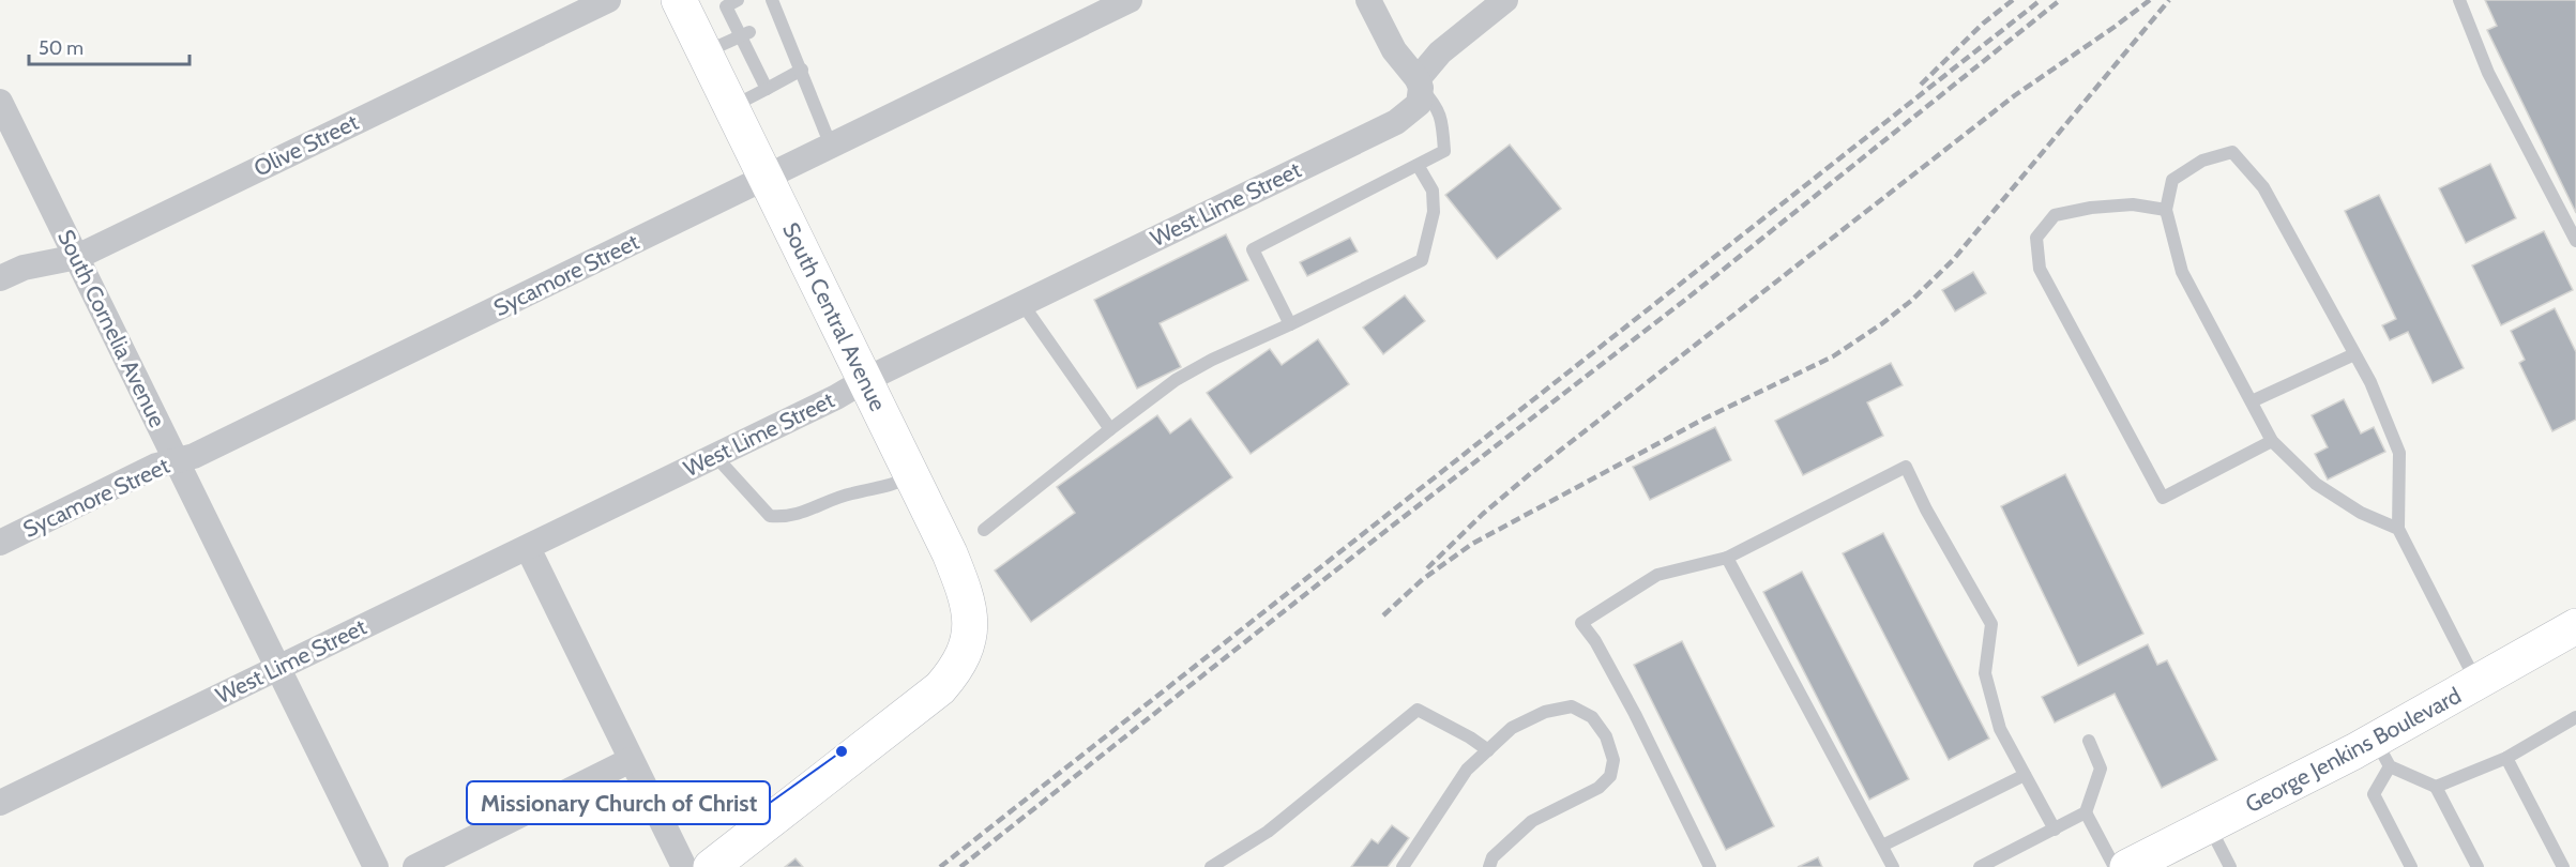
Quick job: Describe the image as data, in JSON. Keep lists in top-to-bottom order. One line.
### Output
{"streets":{"main road":["South Central Avenue","George Jenkins Boulevard"],"street":["Olive Street","West Lime Street","Sycamore Street","South Cornelia Avenue"]},"crossings":[["Olive Street","South Cornelia Avenue"],["West Lime Street","South Central Avenue"],["West Lime Street","South Cornelia Avenue"],["Sycamore Street","South Central Avenue"],["Sycamore Street","South Cornelia Avenue"]],"places":["Missionary Church of Christ"],"scale_bar":"50 m"}
